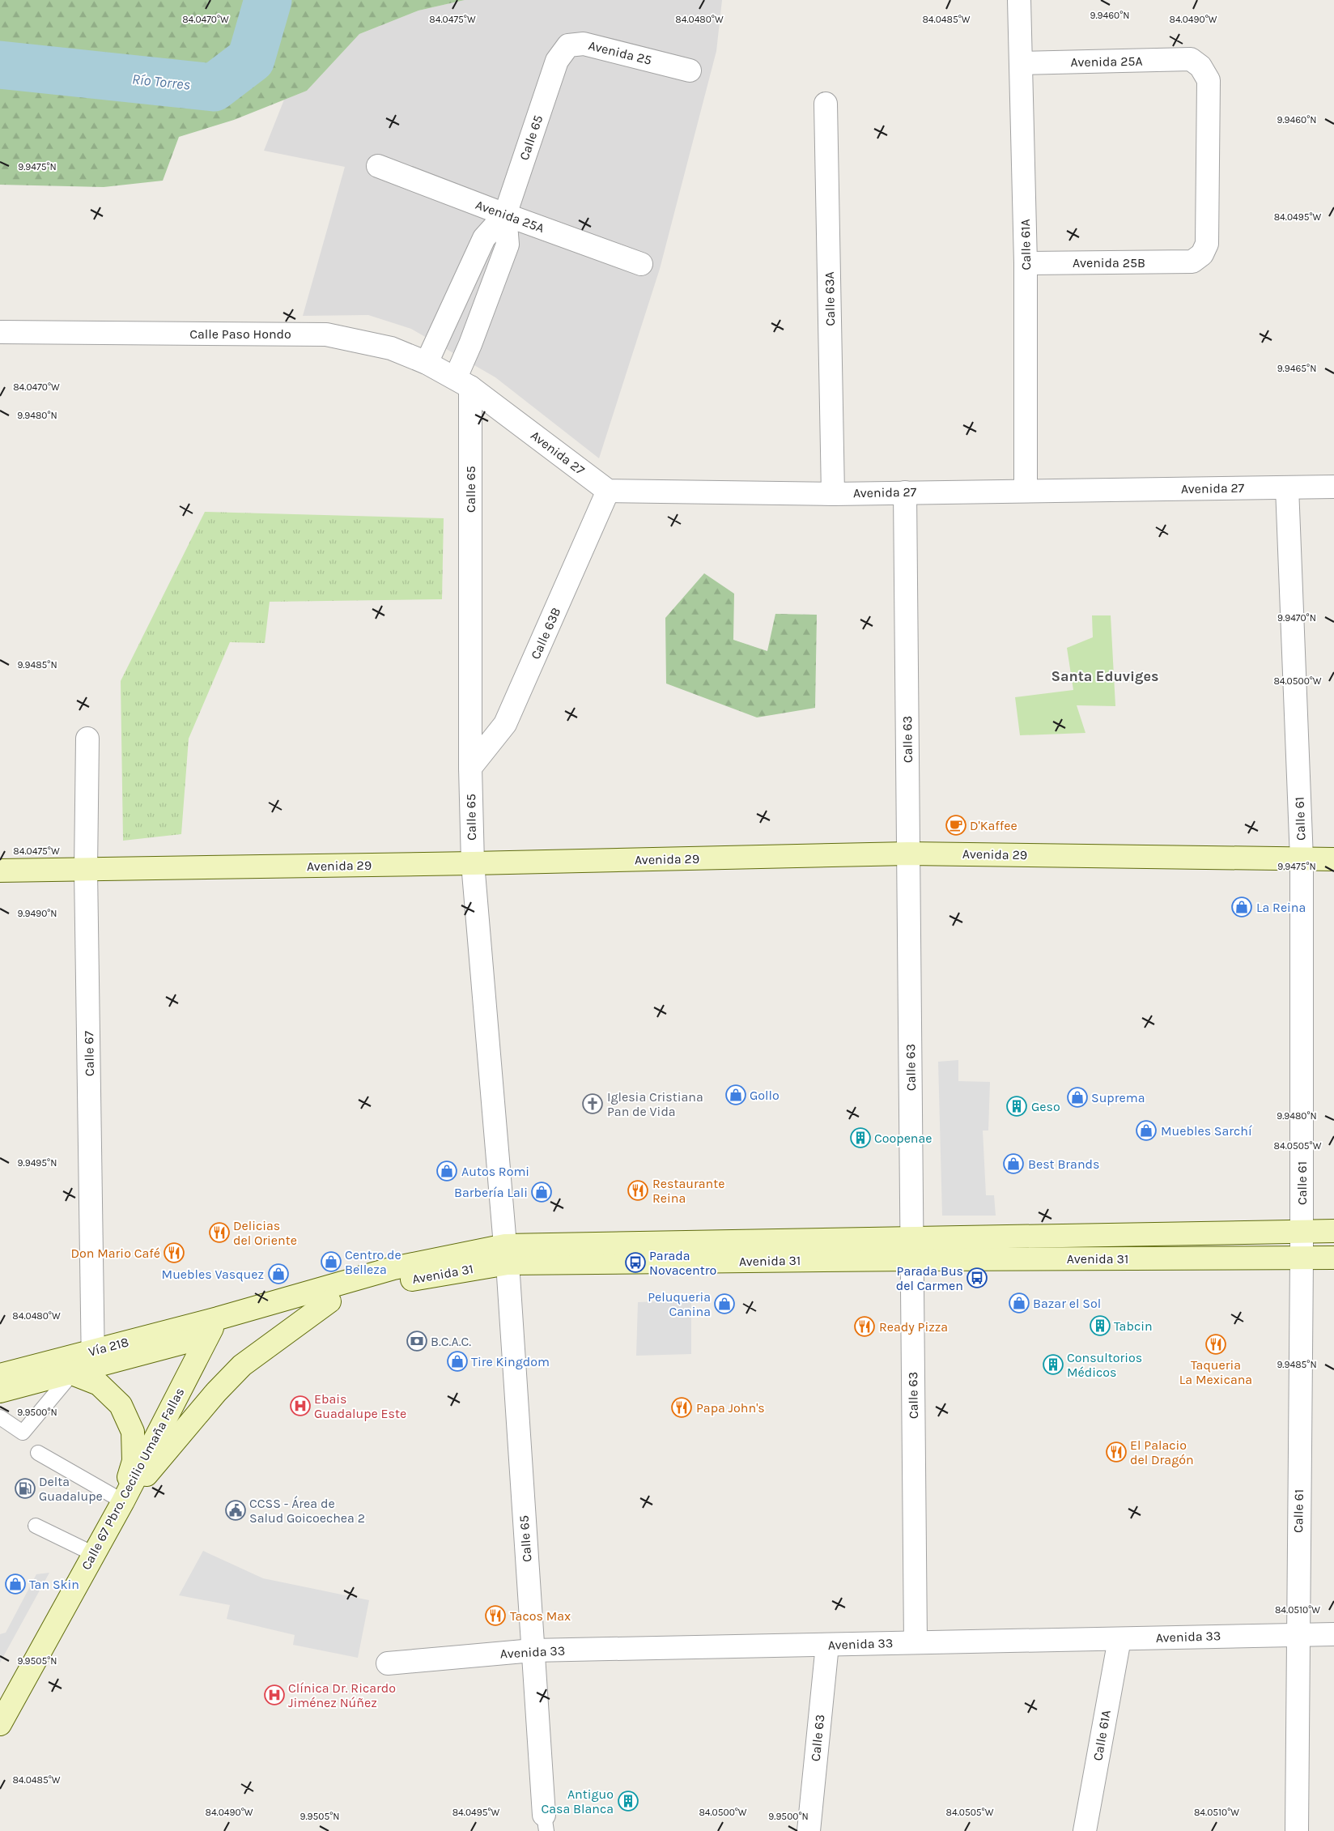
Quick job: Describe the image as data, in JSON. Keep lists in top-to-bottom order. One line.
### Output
{"streets":{"main road":["Avenida 29","Avenida 31","Vía 218","Calle 67 Pbro. Cecilio Umaña Fallas"],"street":["Avenida 25","Avenida 25A","Calle 65","Calle 61A","Avenida 25B","Calle 63A","Calle Paso Hondo","Avenida 27","Calle 63B","Calle 63","Calle 61","Calle 67","Avenida 33"]},"crossings":[["Avenida 25","Calle 65"],["Avenida 25A","Calle 65"],["Avenida 25A","Calle 61A"],["Avenida 25A","Avenida 25B"],["Calle 65","Calle Paso Hondo"],["Calle 65","Avenida 27"],["Calle 65","Calle 63B"],["Calle 65","Avenida 29"],["Calle 65","Avenida 31"],["Calle 65","Avenida 33"],["Calle 61A","Avenida 25B"],["Calle 61A","Avenida 27"],["Calle 61A","Avenida 33"],["Calle 63A","Avenida 27"],["Calle Paso Hondo","Avenida 27"],["Avenida 27","Calle 63B"],["Avenida 27","Calle 63"],["Avenida 27","Calle 61"],["Calle 63","Avenida 29"],["Calle 63","Avenida 31"],["Calle 63","Avenida 33"],["Calle 61","Avenida 29"],["Calle 61","Avenida 31"],["Calle 61","Avenida 33"],["Avenida 29","Calle 67"],["Calle 67","Vía 218"],["Avenida 31","Vía 218"],["Avenida 31","Calle 67 Pbro. Cecilio Umaña Fallas"],["Vía 218","Calle 67 Pbro. Cecilio Umaña Fallas"]],"districts":["Santa Eduviges"],"water":["Río Torres"],"places":{"cafe":["D'Kaffee"],"shop":["La Reina","Gollo","Suprema","Muebles Sarchí","Best Brands","Autos Romi","Barbería Lali","Centro de Belleza","Muebles Vasquez","Bazar el Sol","Peluqueria Canina","Tire Kingdom","Tan Skin"],"church":["Iglesia Cristiana Pan de Vida"],"building":["Geso","Coopenae","Tabcin","Consultorios Médicos","Antiguo Casa Blanca"],"restaurant":["Restaurante Reina","Delicias del Oriente","Don Mario Café","Ready Pizza","Taqueria La Mexicana","Papa John's","El Palacio del Dragón","Tacos Max"],"bus stop":["Parada Novacentro","Parada Bus del Carmen"],"bank":["B.C.A.C."],"hospital":["Ebais Guadalupe Este","Clínica Dr. Ricardo Jiménez Núñez"],"fuel station":["Delta Guadalupe"],"public building":["CCSS - Área de Salud Goicoechea 2"]},"coordinates":["9.9460°N","84.0470°W","84.0475°W","84.0480°W","84.0485°W","84.0490°W","9.9475°N","84.0495°W","9.9465°N","9.9480°N","9.9470°N","9.9485°N","84.0500°W","9.9490°N","84.0505°W","9.9495°N","9.9500°N","84.0510°W","9.9505°N"]}
